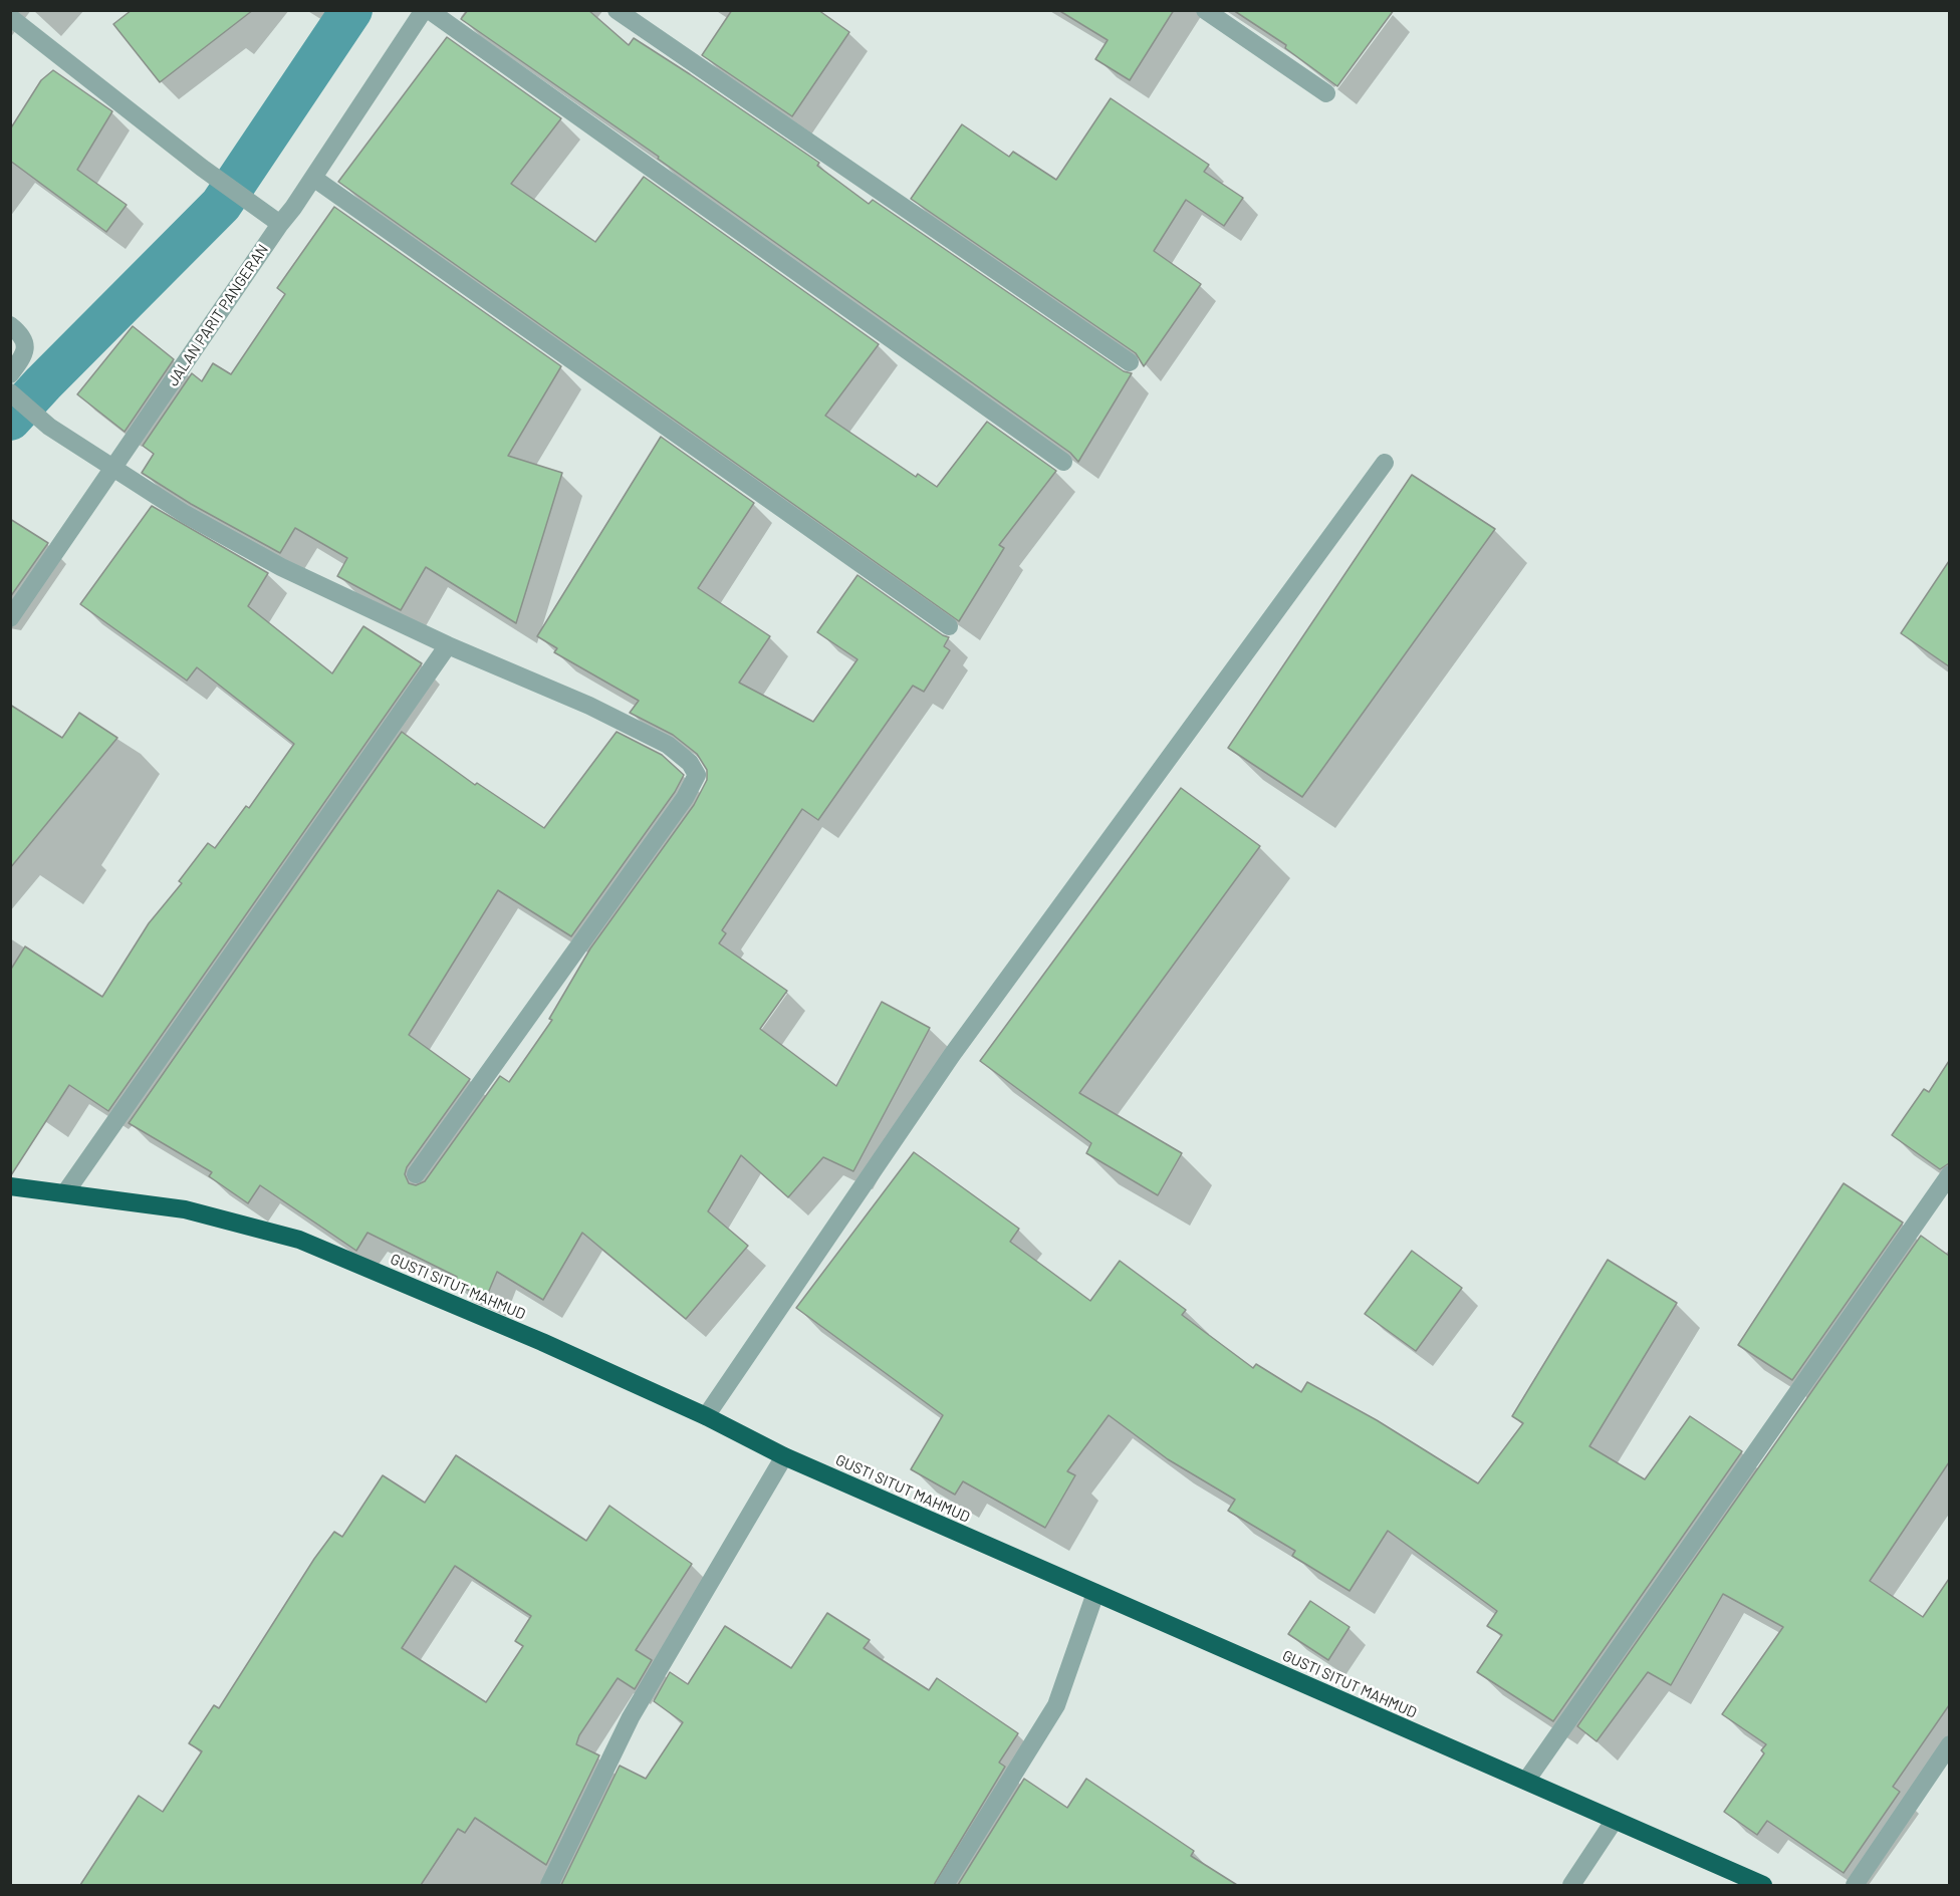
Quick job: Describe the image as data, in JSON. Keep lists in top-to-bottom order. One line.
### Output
{"streets":{"highway":["GUSTI SITUT MAHMUD"],"street":["JALAN PARIT PANGERAN"]}}
